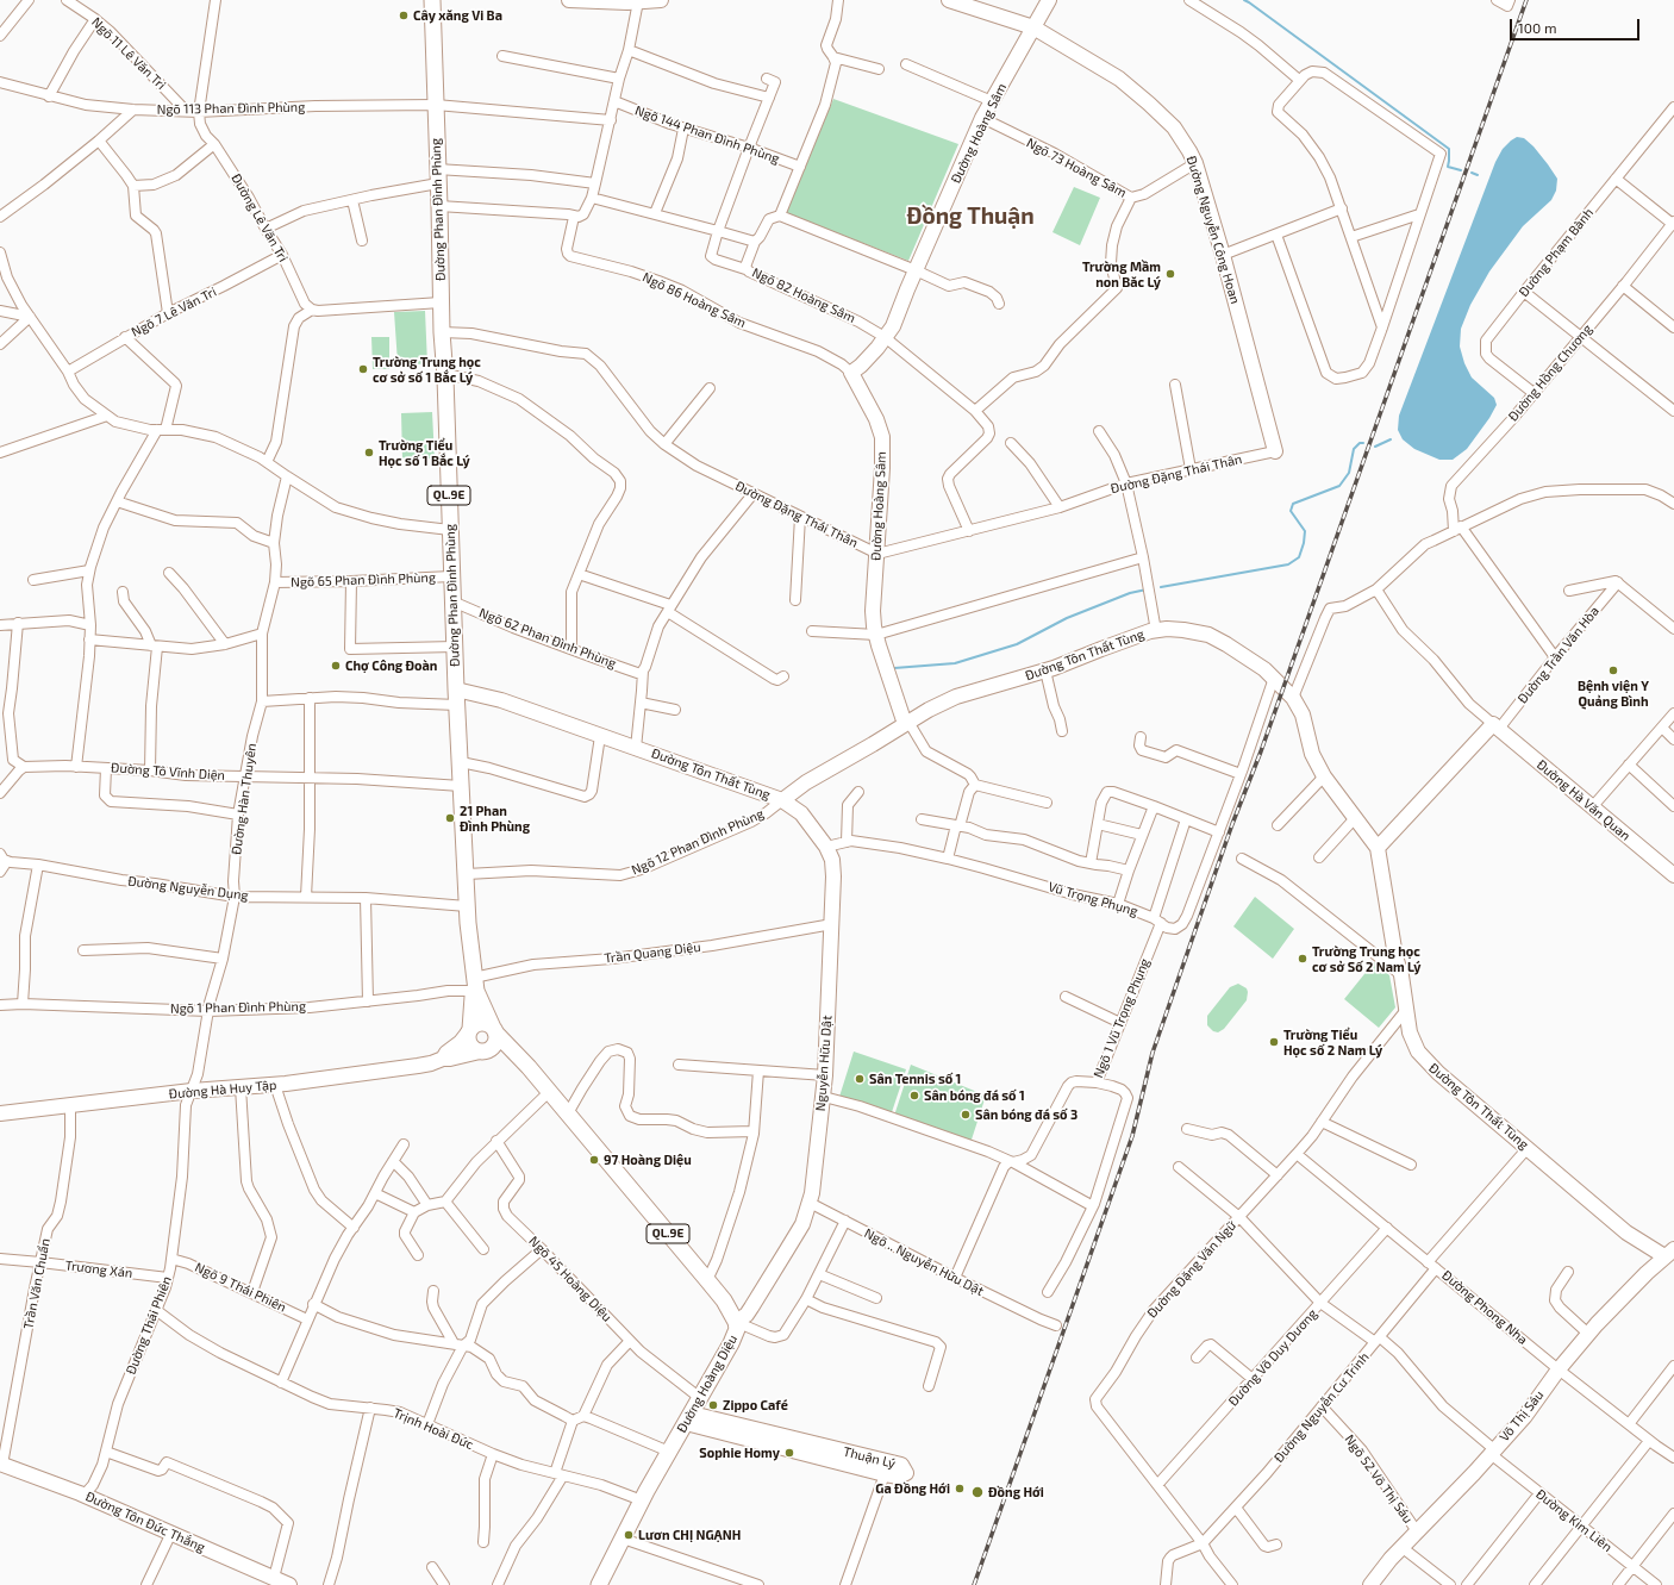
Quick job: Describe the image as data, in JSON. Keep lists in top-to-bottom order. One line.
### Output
{"streets":{"main road":["Đường Phan Đình Phùng","QL.9E","Đường Hoàng Diệu"],"street":["Ngõ 11 Lê Văn Tri","Ngõ 113 Phan Đình Phùng","Đường Hoàng Sâm","Ngõ 144 Phan Đình Phùng","Ngõ 73 Hoàng Sâm","Đường Lê Văn Tri","Đường Nguyễn Công Hoan","Đường Phạm Bành","Ngõ 82 Hoàng Sâm","Ngõ 86 Hoàng Sâm","Ngõ 7 Lê Văn Tri","Đường Hồng Chương","Đường Đặng Thái Thân","Ngõ 65 Phan Đình Phùng","Ngõ 62 Phan Đình Phùng","Đường Tôn Thất Tùng","Đường Trần Văn Hòa","Đường Tô Vĩnh Diện","Đường Hàn Thuyên","Đường Hà Văn Quan","Ngõ 12 Phan Đình Phùng","Đường Nguyễn Dụng","Vũ Trọng Phụng","Trần Quang Diệu","Ngõ 1 Phan Đình Phùng","Ngõ 1 Vũ Trọng Phụng","Nguyễn Hữu Dật","Đường Hà Huy Tập","Ngõ .. Nguyễn Hữu Dật","Trương Xán","Đường Đặng Văn Ngữ","Ngõ 45 Hoàng Diệu","Trần Văn Chuẩn","Ngõ 9 Thái Phiên","Đường Phong Nha","Đường Thái Phiên","Đường Võ Duy Dương","Đường Nguyễn Cư Trinh","Võ Thị Sáu","Trịnh Hoài Đức","Thuận Lý","Ngõ 52 Võ Thị Sáu","Đường Kim Liên","Đường Tôn Đức Thắng"]},"crossings":[["Ngõ 11 Lê Văn Tri","Ngõ 113 Phan Đình Phùng"],["Ngõ 113 Phan Đình Phùng","Đường Phan Đình Phùng"],["Ngõ 113 Phan Đình Phùng","Đường Lê Văn Tri"],["Đường Hoàng Sâm","Ngõ 73 Hoàng Sâm"],["Đường Hoàng Sâm","Đường Nguyễn Công Hoan"],["Đường Hoàng Sâm","Ngõ 82 Hoàng Sâm"],["Đường Hoàng Sâm","Ngõ 86 Hoàng Sâm"],["Đường Hoàng Sâm","Đường Đặng Thái Thân"],["Đường Hoàng Sâm","Đường Tôn Thất Tùng"],["Ngõ 73 Hoàng Sâm","Đường Nguyễn Công Hoan"],["Đường Phan Đình Phùng","Đường Đặng Thái Thân"],["Đường Phan Đình Phùng","Ngõ 65 Phan Đình Phùng"],["Đường Phan Đình Phùng","Ngõ 62 Phan Đình Phùng"],["Đường Phan Đình Phùng","Đường Tôn Thất Tùng"],["Đường Phan Đình Phùng","Đường Tô Vĩnh Diện"],["Đường Phan Đình Phùng","Ngõ 12 Phan Đình Phùng"],["Đường Phan Đình Phùng","Đường Nguyễn Dụng"],["Đường Phan Đình Phùng","Trần Quang Diệu"],["Đường Phan Đình Phùng","Ngõ 1 Phan Đình Phùng"],["Đường Phan Đình Phùng","Đường Hà Huy Tập"],["Đường Phan Đình Phùng","Đường Hoàng Diệu"],["Đường Lê Văn Tri","Ngõ 7 Lê Văn Tri"],["Đường Nguyễn Công Hoan","Đường Đặng Thái Thân"],["Đường Phạm Bành","Đường Hồng Chương"],["Ngõ 82 Hoàng Sâm","Đường Đặng Thái Thân"],["Ngõ 65 Phan Đình Phùng","Đường Hàn Thuyên"],["Đường Tôn Thất Tùng","Đường Trần Văn Hòa"],["Đường Tôn Thất Tùng","Ngõ 12 Phan Đình Phùng"],["Đường Tôn Thất Tùng","Vũ Trọng Phụng"],["Đường Tôn Thất Tùng","Nguyễn Hữu Dật"],["Đường Tôn Thất Tùng","Đường Đặng Văn Ngữ"],["Đường Tôn Thất Tùng","Đường Nguyễn Cư Trinh"],["Đường Tôn Thất Tùng","Võ Thị Sáu"],["Đường Trần Văn Hòa","Đường Hà Văn Quan"],["Đường Tô Vĩnh Diện","Đường Hàn Thuyên"],["Đường Hàn Thuyên","Đường Nguyễn Dụng"],["Đường Hàn Thuyên","Ngõ 1 Phan Đình Phùng"],["Đường Hàn Thuyên","Đường Hà Huy Tập"],["Đường Hàn Thuyên","Đường Thái Phiên"],["Ngõ 12 Phan Đình Phùng","Nguyễn Hữu Dật"],["Vũ Trọng Phụng","Ngõ 1 Vũ Trọng Phụng"],["Vũ Trọng Phụng","Nguyễn Hữu Dật"],["Trần Quang Diệu","Ngõ 1 Phan Đình Phùng"],["Trần Quang Diệu","Nguyễn Hữu Dật"],["Ngõ 1 Vũ Trọng Phụng","Ngõ .. Nguyễn Hữu Dật"],["Nguyễn Hữu Dật","Ngõ .. Nguyễn Hữu Dật"],["Nguyễn Hữu Dật","Đường Hoàng Diệu"],["Đường Hà Huy Tập","Trần Văn Chuẩn"],["Đường Hà Huy Tập","Đường Thái Phiên"],["Đường Hà Huy Tập","Đường Hoàng Diệu"],["Trương Xán","Trần Văn Chuẩn"],["Trương Xán","Đường Thái Phiên"],["Đường Đặng Văn Ngữ","Đường Phong Nha"],["Đường Đặng Văn Ngữ","Đường Võ Duy Dương"],["Đường Đặng Văn Ngữ","Đường Nguyễn Cư Trinh"],["Đường Đặng Văn Ngữ","Đường Kim Liên"],["Ngõ 45 Hoàng Diệu","Đường Hoàng Diệu"],["Trần Văn Chuẩn","Đường Tôn Đức Thắng"],["Ngõ 9 Thái Phiên","Đường Thái Phiên"],["Đường Phong Nha","Đường Võ Duy Dương"],["Đường Phong Nha","Đường Nguyễn Cư Trinh"],["Đường Phong Nha","Võ Thị Sáu"],["Đường Thái Phiên","Trịnh Hoài Đức"],["Đường Thái Phiên","Đường Tôn Đức Thắng"],["Đường Võ Duy Dương","Đường Kim Liên"],["Đường Hoàng Diệu","Trịnh Hoài Đức"],["Đường Hoàng Diệu","Thuận Lý"],["Đường Nguyễn Cư Trinh","Ngõ 52 Võ Thị Sáu"],["Đường Nguyễn Cư Trinh","Đường Kim Liên"],["Võ Thị Sáu","Ngõ 52 Võ Thị Sáu"],["Võ Thị Sáu","Đường Kim Liên"]],"districts":["Đồng Thuận"],"places":["Cây xăng Vi Ba","Trường Mầm non Băc Lý","Trường Trung học cơ sở số 1 Bắc Lý","Trường Tiểu Học số 1 Bắc Lý","Chợ Công Đoàn","Bệnh viện Y Quảng Bình","21 Phan Đình Phùng","Trường Trung học cơ sở Số 2 Nam Lý","Trường Tiểu Học số 2 Nam Lý","Sân Tennis số 1","Sân bóng đá số 1","Sân bóng đá số 3","97 Hoàng Diệu","Zippo Café","Sophie Homy","Ga Đồng Hới","Đồng Hới","Lươn CHỊ NGẠNH"],"scale_bar":"100 m"}
